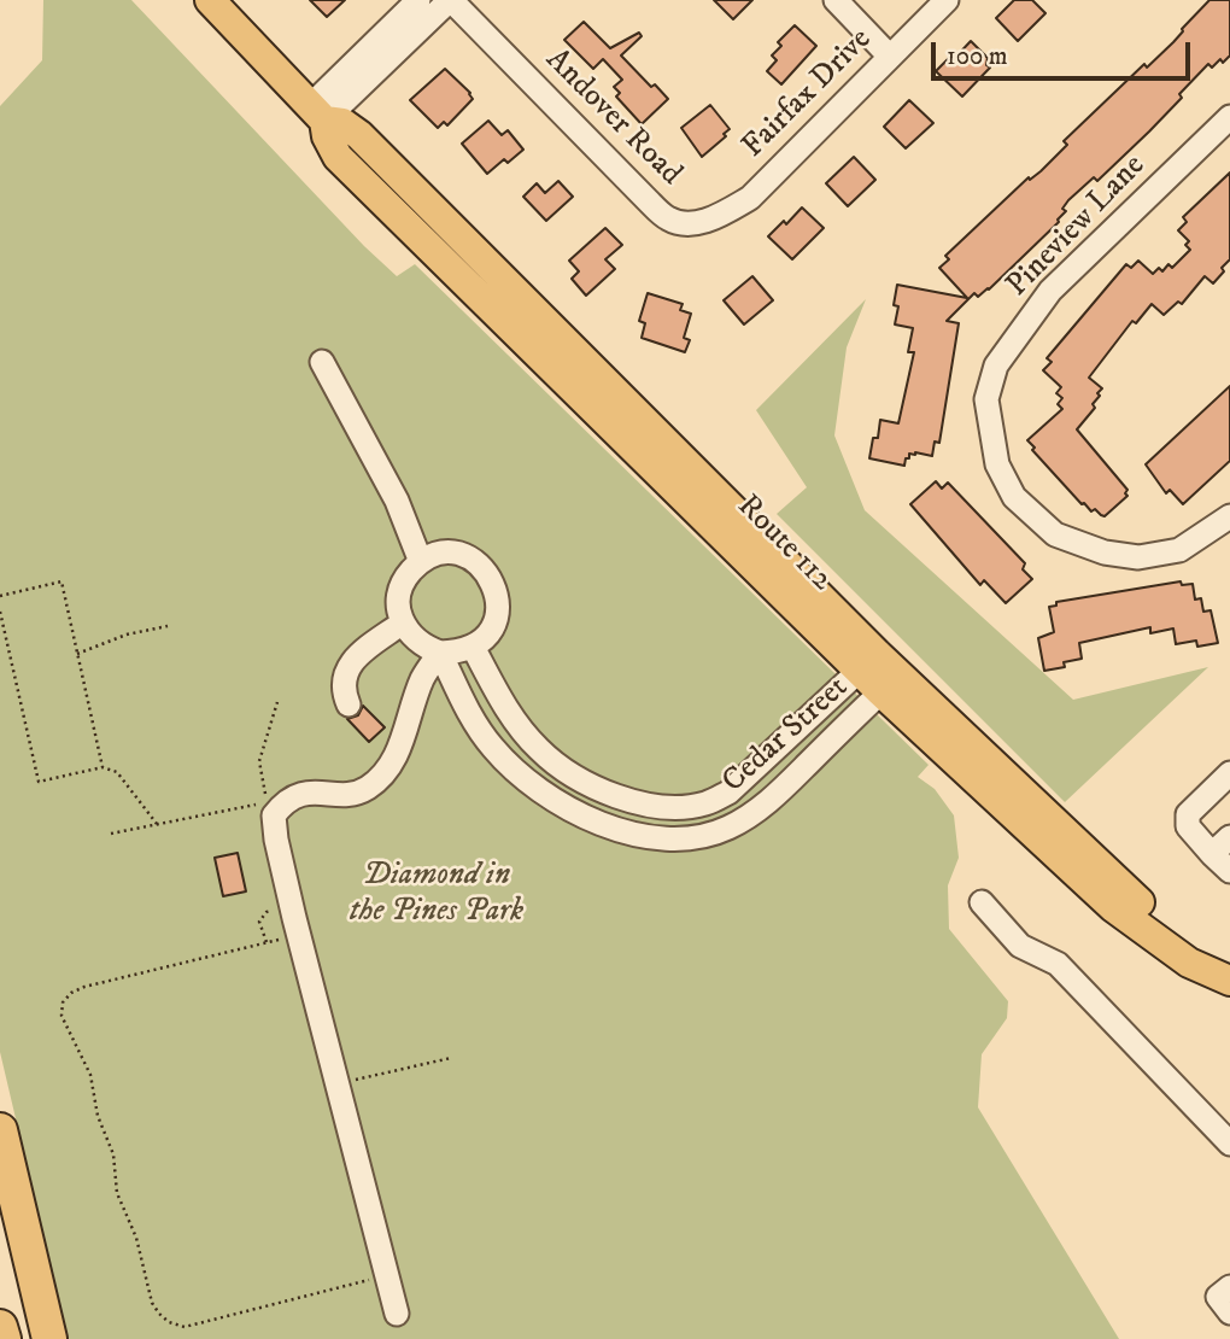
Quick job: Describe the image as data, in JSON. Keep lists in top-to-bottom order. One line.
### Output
{"streets":{"main road":["Route 112"],"street":["Fairfax Drive","Andover Road","Pineview Lane","Cedar Street"]},"crossings":[["Fairfax Drive","Andover Road"],["Route 112","Cedar Street"]],"parks":["Diamond in the Pines Park"],"scale_bar":"100 m"}
